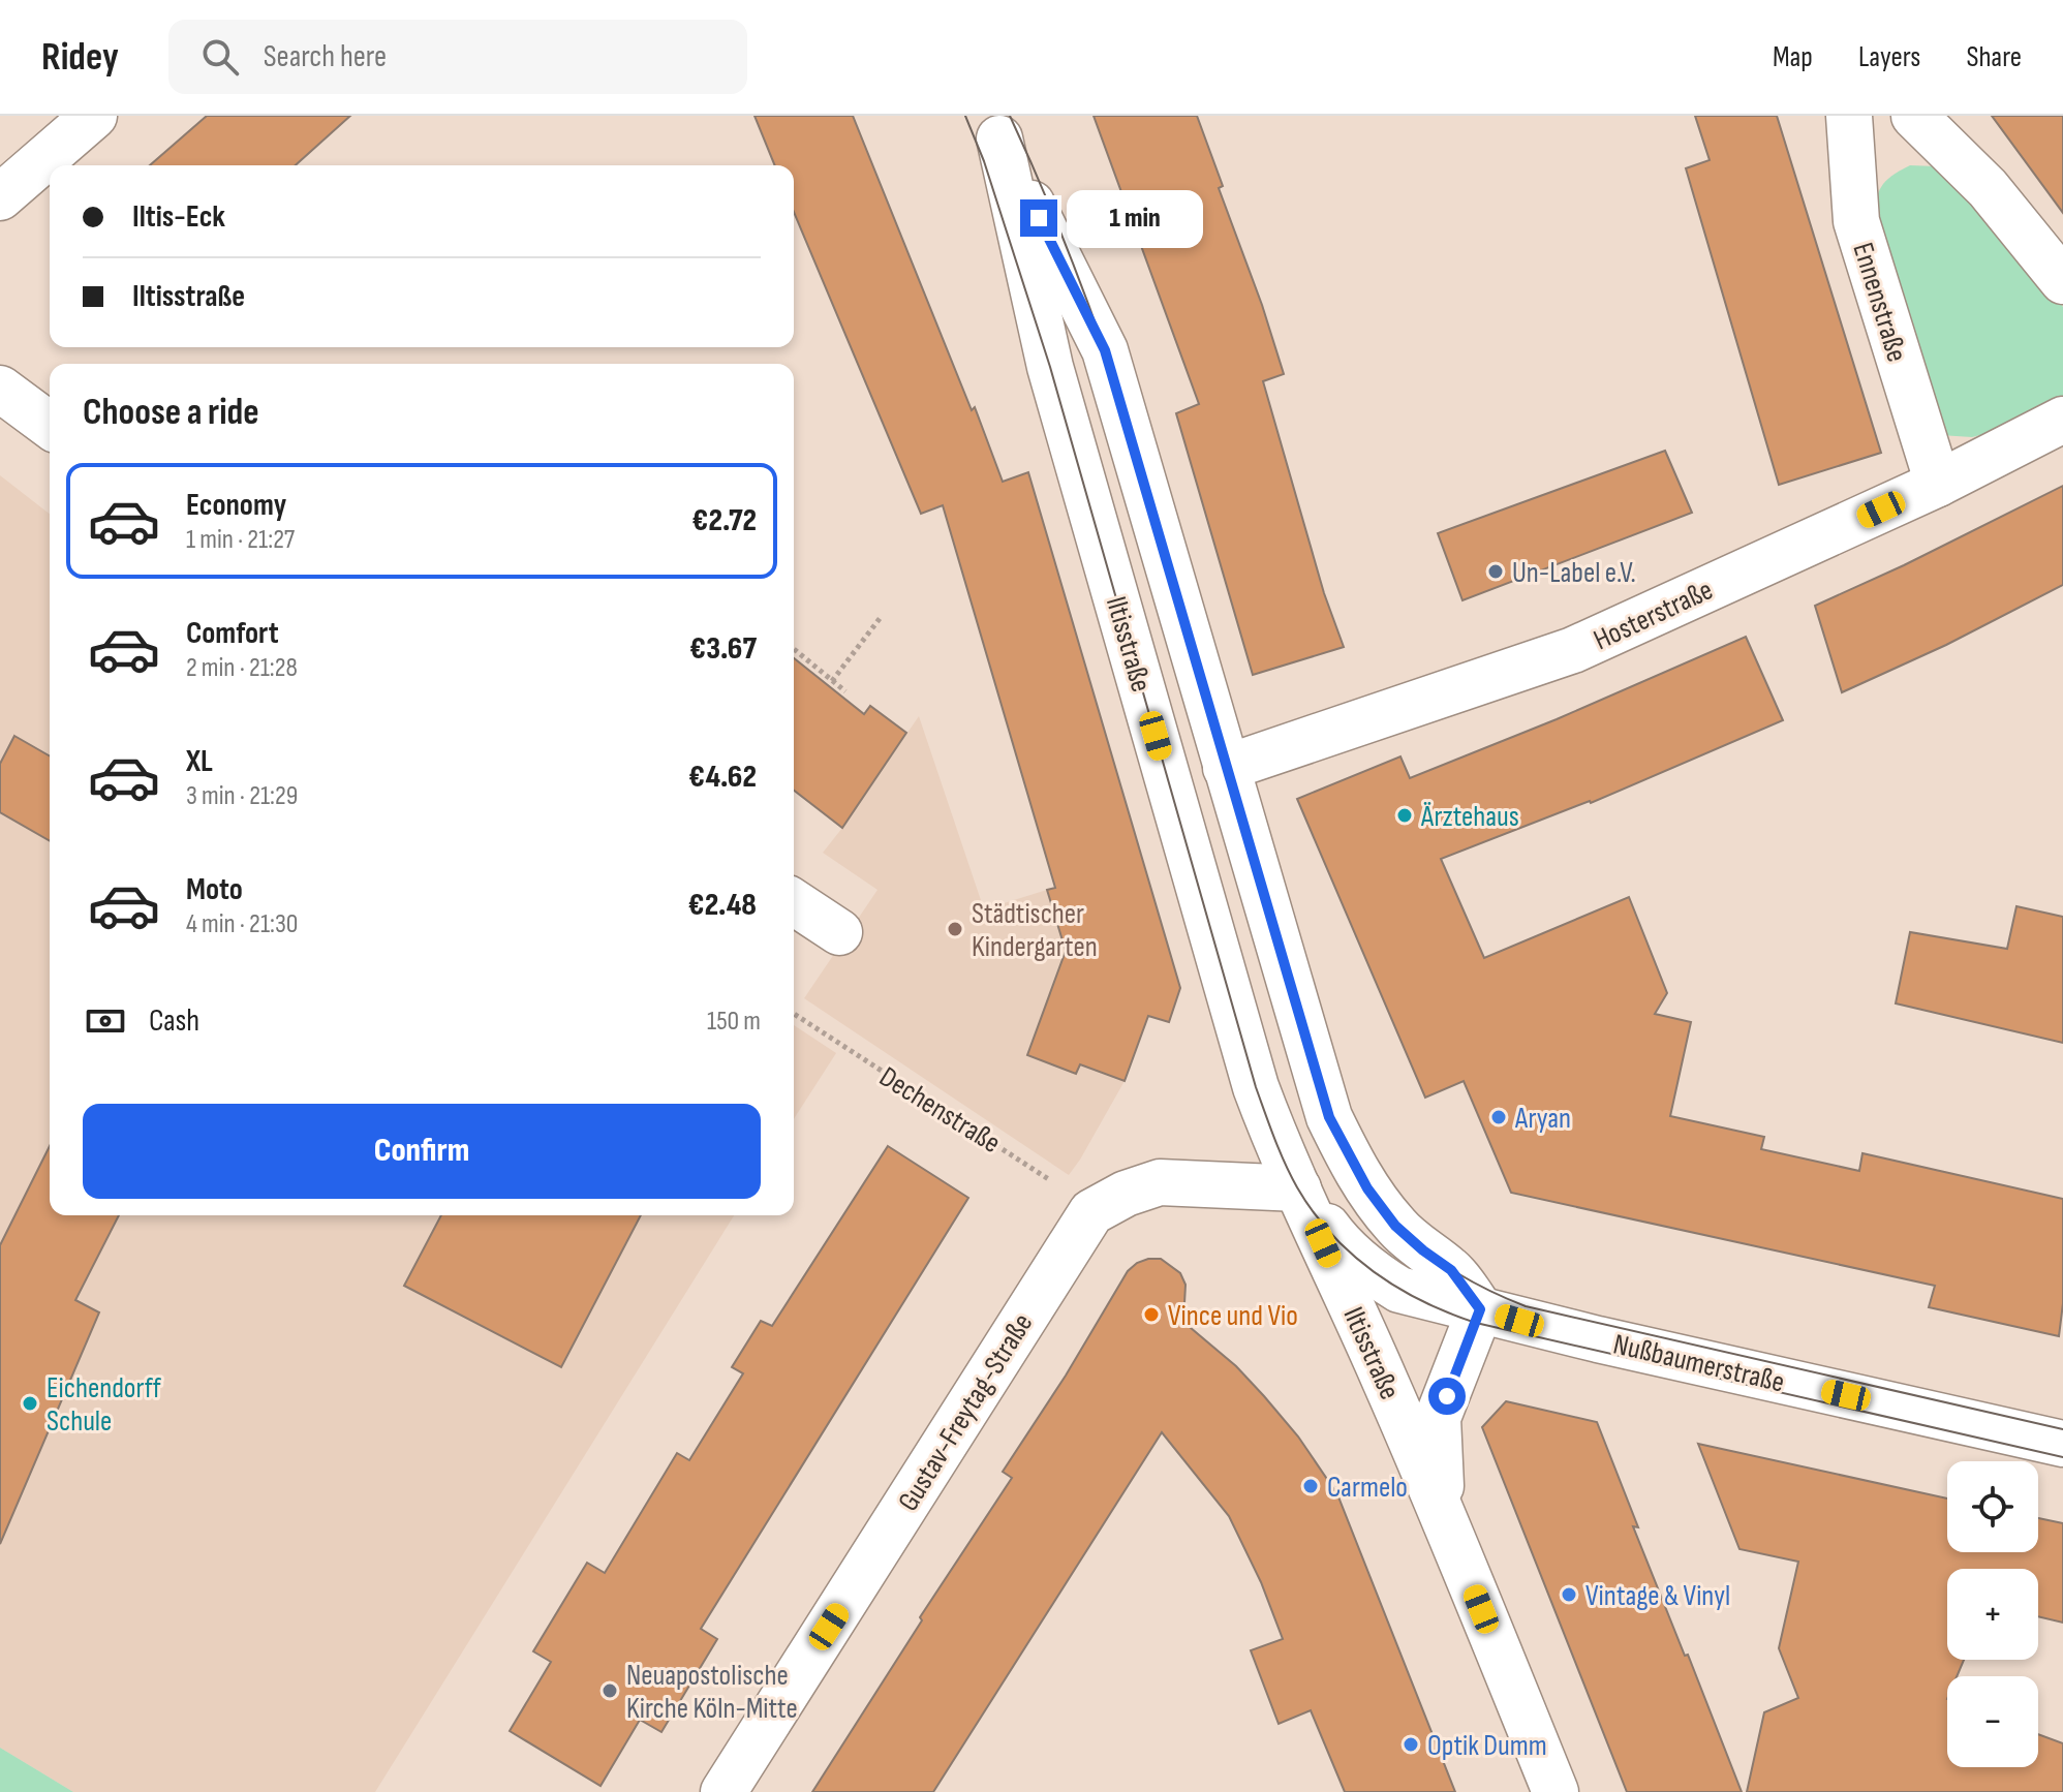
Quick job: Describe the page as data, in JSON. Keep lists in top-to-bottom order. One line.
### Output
{"streets":{"street":["Ennenstraße","Hosterstraße","Iltisstraße","Nußbaumerstraße","Gustav-Freytag-Straße"],"path":["Dechenstraße"]},"crossings":[["Ennenstraße","Hosterstraße"],["Hosterstraße","Iltisstraße"],["Iltisstraße","Nußbaumerstraße"],["Iltisstraße","Gustav-Freytag-Straße"],["Dechenstraße","Gustav-Freytag-Straße"]],"places":["Un-Label e.V.","Ärztehaus","Städtischer Kindergarten","Aryan","Vince und Vio","Eichendorff Schule","Carmelo","Vintage & Vinyl","Neuapostolische Kirche Köln-Mitte","Optik Dumm"],"page":{"header":"Ridey","search":"Search here","nav":["Map","Layers","Share"],"banner":["Iltis-Eck","Iltisstraße"],"bubble":"1 min","heading":"Choose a ride","list":[{"name":"Economy","note":"1 min · 21:27","value":"€2.72"},{"name":"Comfort","note":"2 min · 21:28","value":"€3.67"},{"name":"XL","note":"3 min · 21:29","value":"€4.62"},{"name":"Moto","note":"4 min · 21:30","value":"€2.48"}],"pay":["Cash","150 m"],"buttons":"Confirm","map_buttons":["+","−"]}}
